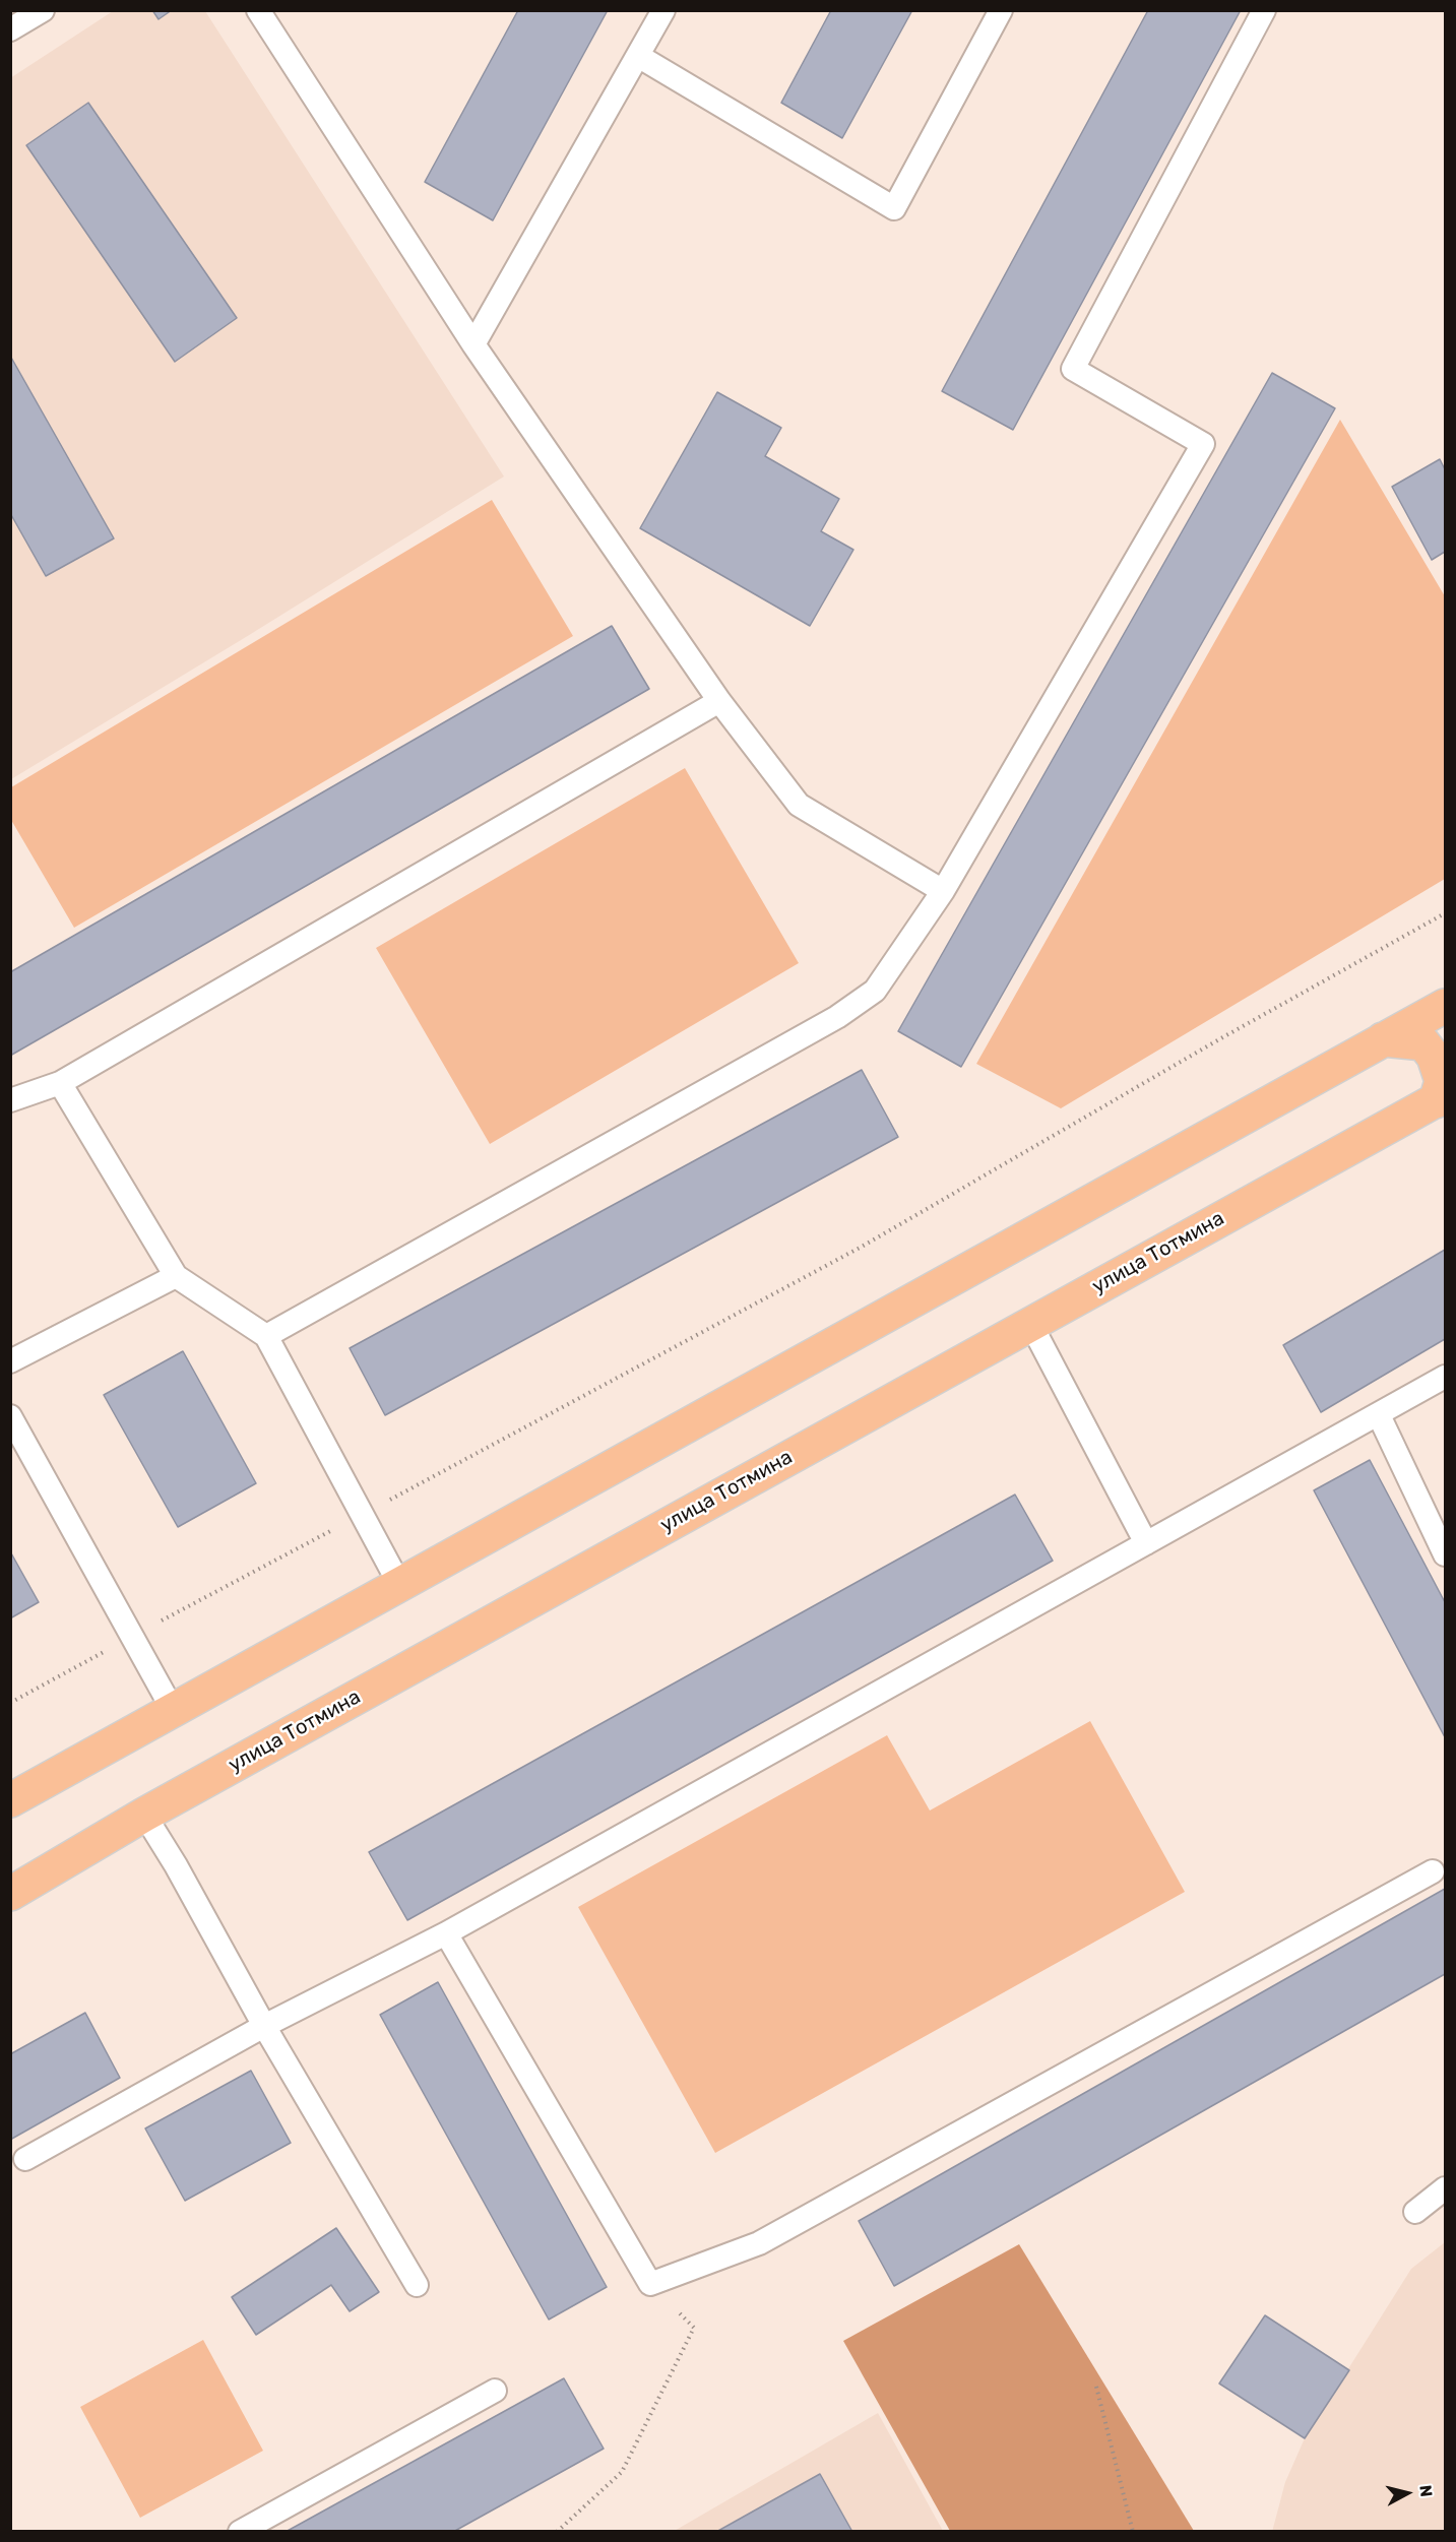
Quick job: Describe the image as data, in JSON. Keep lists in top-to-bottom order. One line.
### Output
{"streets":{"main road":["улица Тотмина"]},"north":"right"}
